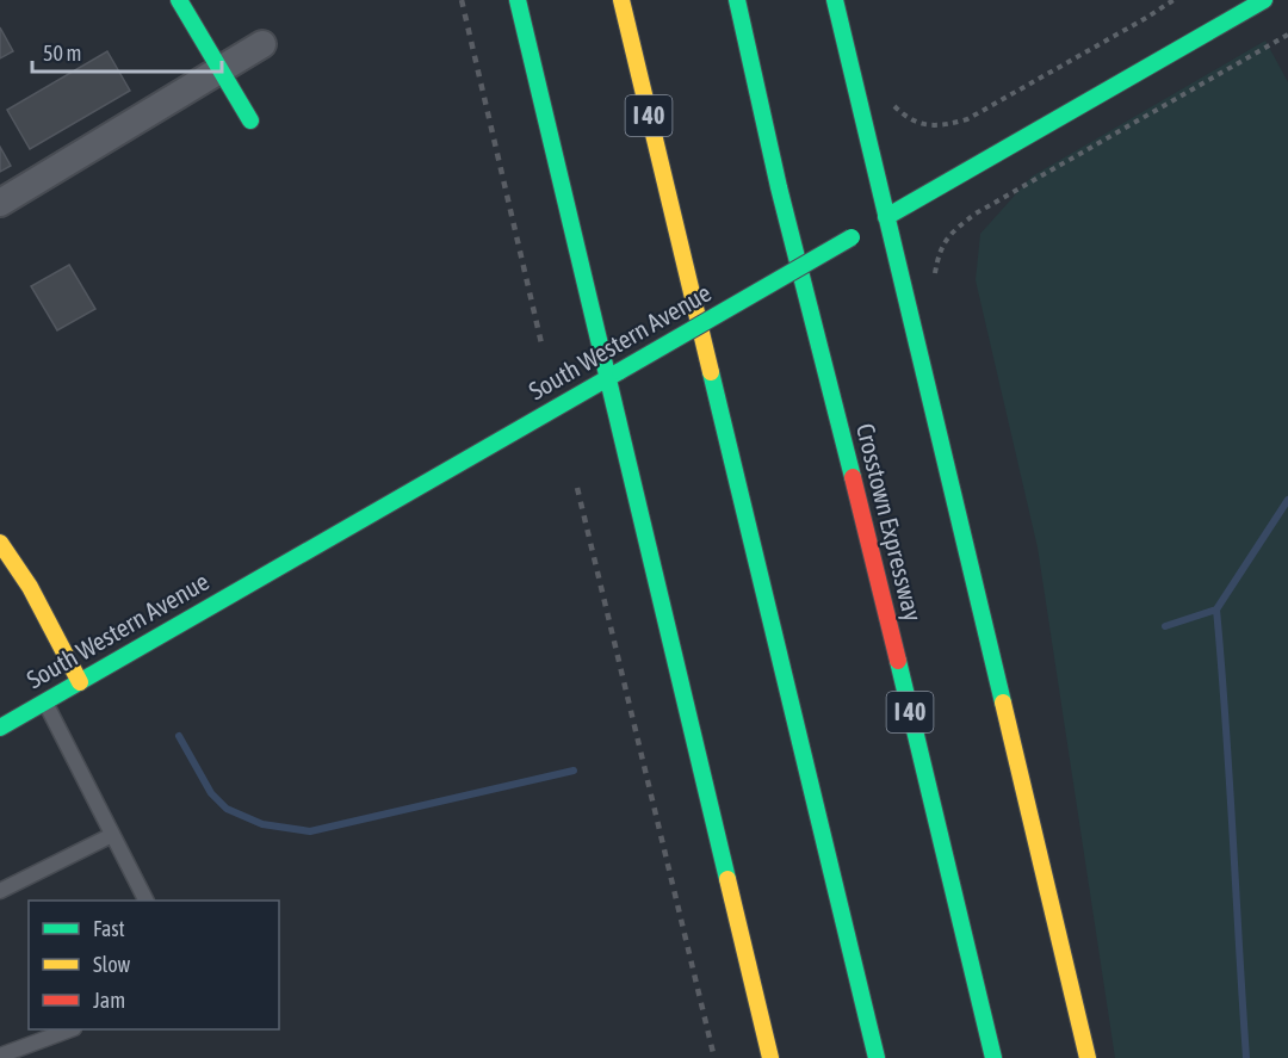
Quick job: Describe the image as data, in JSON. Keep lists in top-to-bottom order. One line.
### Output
{"streets":{"main road":["I 40","South Western Avenue","Crosstown Expressway"]},"legend":["Fast","Slow","Jam"],"scale_bar":"50 m"}
